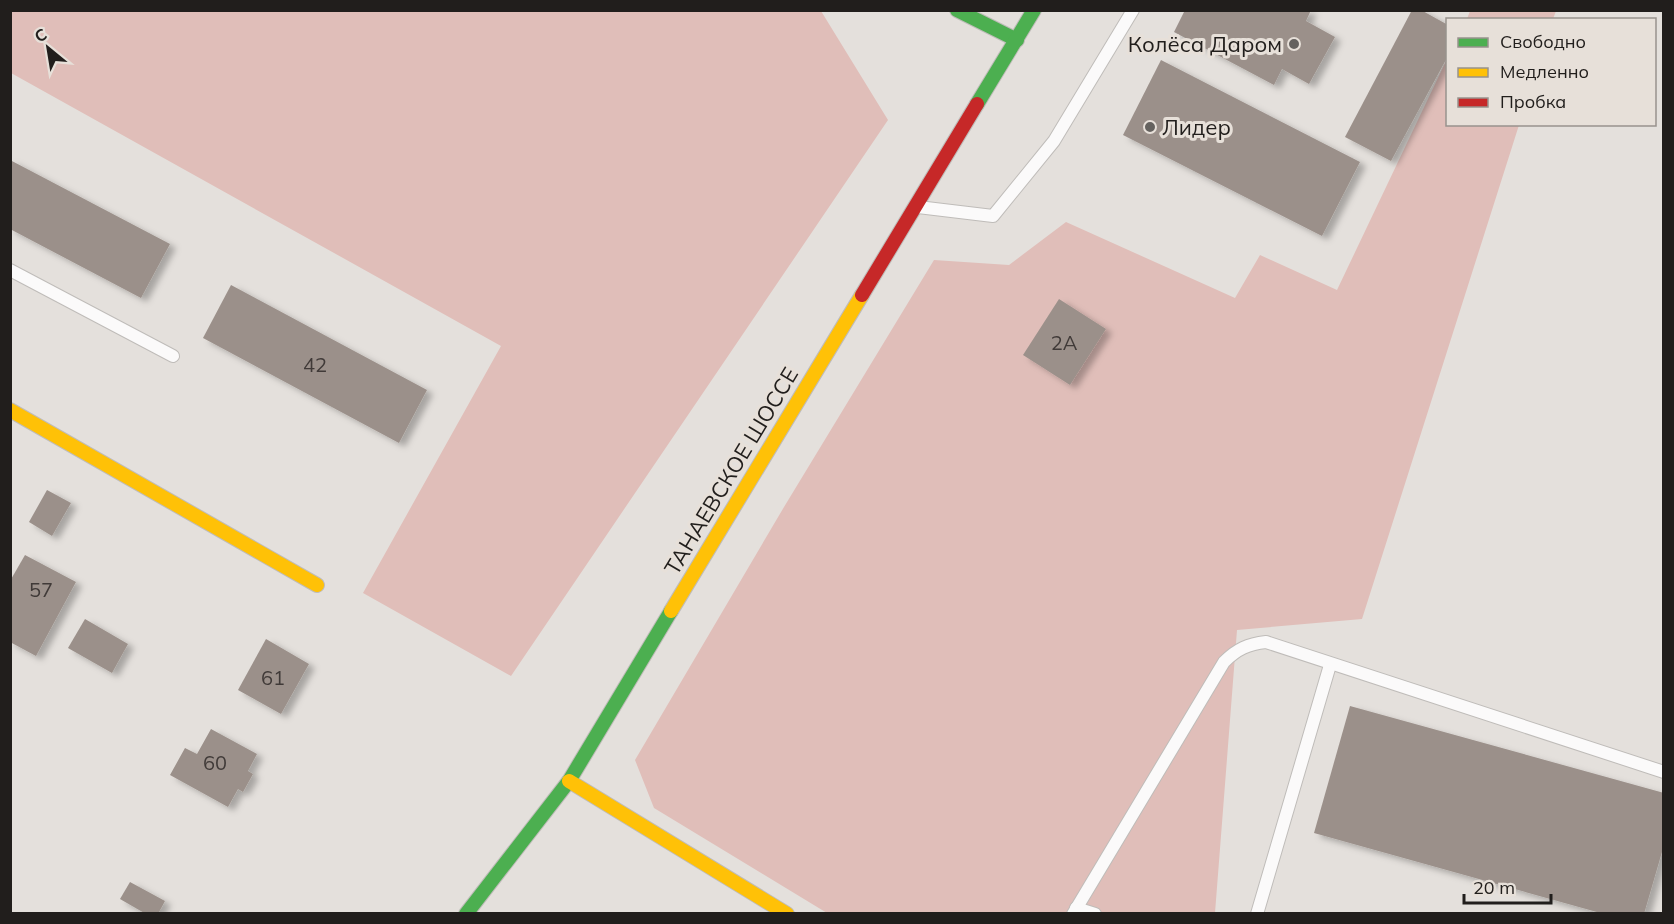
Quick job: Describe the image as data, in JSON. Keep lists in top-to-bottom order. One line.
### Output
{"streets":{"street":["ТАНАЕВСКОЕ ШОССЕ"]},"places":["Колёса Даром","Лидер"],"house_numbers":["2А","42","57","61","60"],"legend":["Свободно","Медленно","Пробка"],"scale_bar":"20 m","north":"top left"}
